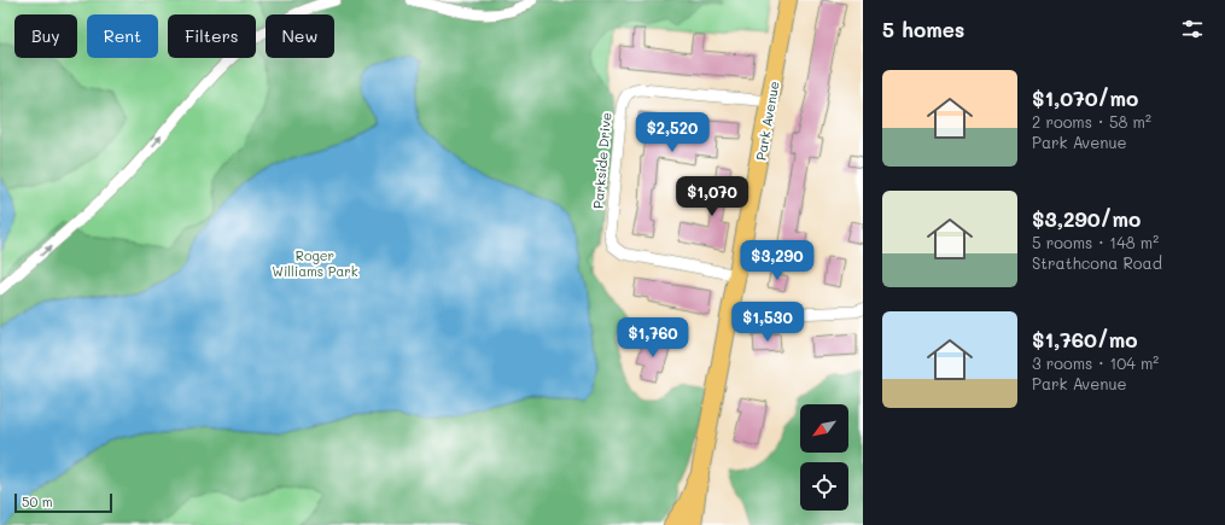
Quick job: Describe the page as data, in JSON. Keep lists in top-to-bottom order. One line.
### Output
{"streets":{"main road":["Park Avenue"],"street":["Parkside Drive"]},"crossings":[["Park Avenue","Parkside Drive"]],"parks":["Roger Williams Park"],"scale_bar":"50 m","north":"bottom left","page":{"heading":"5 homes","chip":["Buy","Rent","Filters","New"],"list":[{"name":"$1,070/mo","note":"2 rooms · 58 m² · Park Avenue"},{"name":"$3,290/mo","note":"5 rooms · 148 m² · Strathcona Road"},{"name":"$1,760/mo","note":"3 rooms · 104 m² · Park Avenue"}],"price":["$2,520","$1,070","$3,290","$1,530","$1,760"],"scale":"50 m"}}
